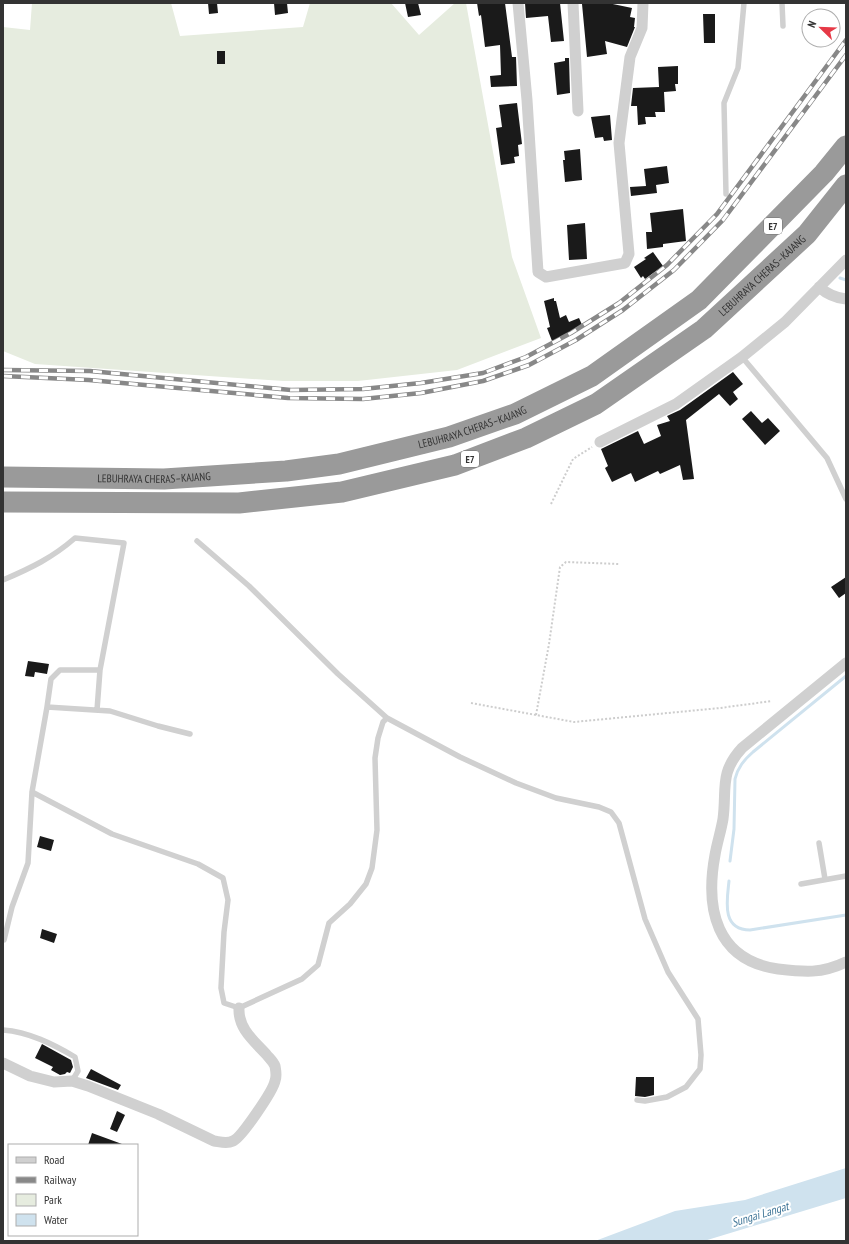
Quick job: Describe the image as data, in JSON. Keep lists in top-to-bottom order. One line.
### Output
{"streets":{"highway":["E7","LEBUHRAYA CHERAS–KAJANG"]},"water":["Sungai Langat"],"legend":["Road","Railway","Park","Water"],"north":"top left"}
